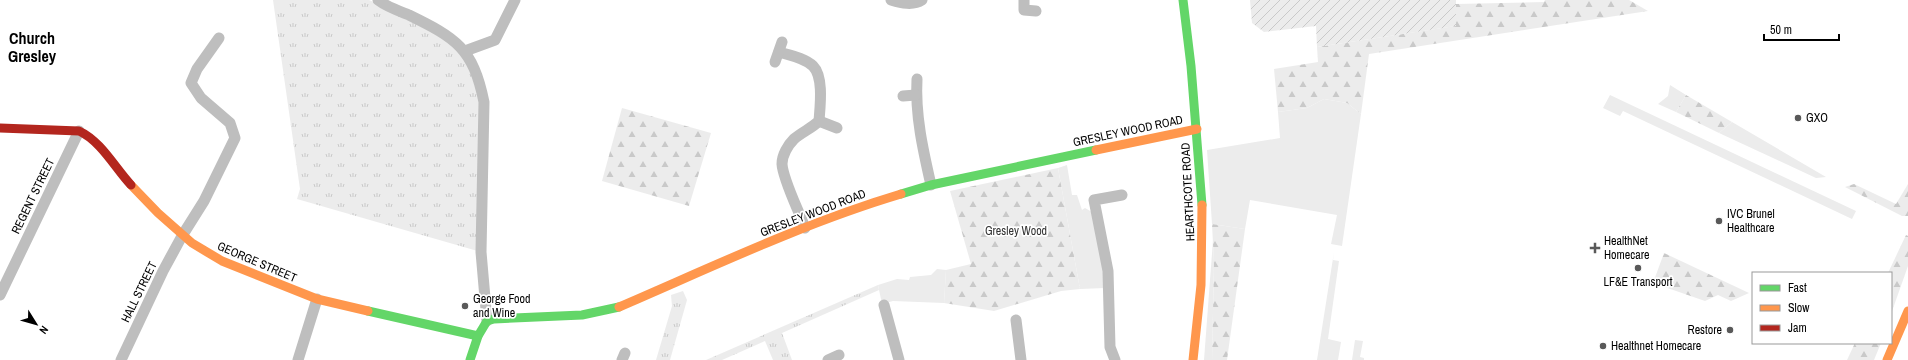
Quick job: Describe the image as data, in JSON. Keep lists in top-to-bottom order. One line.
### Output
{"streets":{"street":["GRESLEY WOOD ROAD","HEARTHCOTE ROAD","REGENT STREET","GEORGE STREET","HALL STREET"]},"crossings":[["GRESLEY WOOD ROAD","HEARTHCOTE ROAD"],["REGENT STREET","GEORGE STREET"],["GEORGE STREET","HALL STREET"]],"districts":["Church Gresley"],"parks":["Gresley Wood"],"places":{"other":["GXO","IVC Brunel Healthcare","LF&E Transport","George Food and Wine","Restore","Healthnet Homecare"],"health":["HealthNet Homecare"]},"legend":["Fast","Slow","Jam"],"scale_bar":"50 m","north":"bottom right"}
